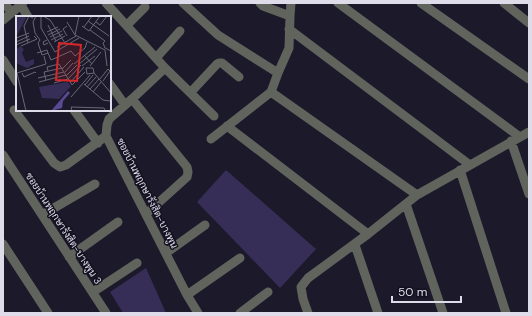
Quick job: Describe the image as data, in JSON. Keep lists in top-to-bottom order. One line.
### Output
{"streets":{"street":["ซอยบ้านพฤกษารังสิต-บางพูน","ซอยบ้านพฤกษารังสิต-บางพูน 3"]},"scale_bar":"50 m"}
